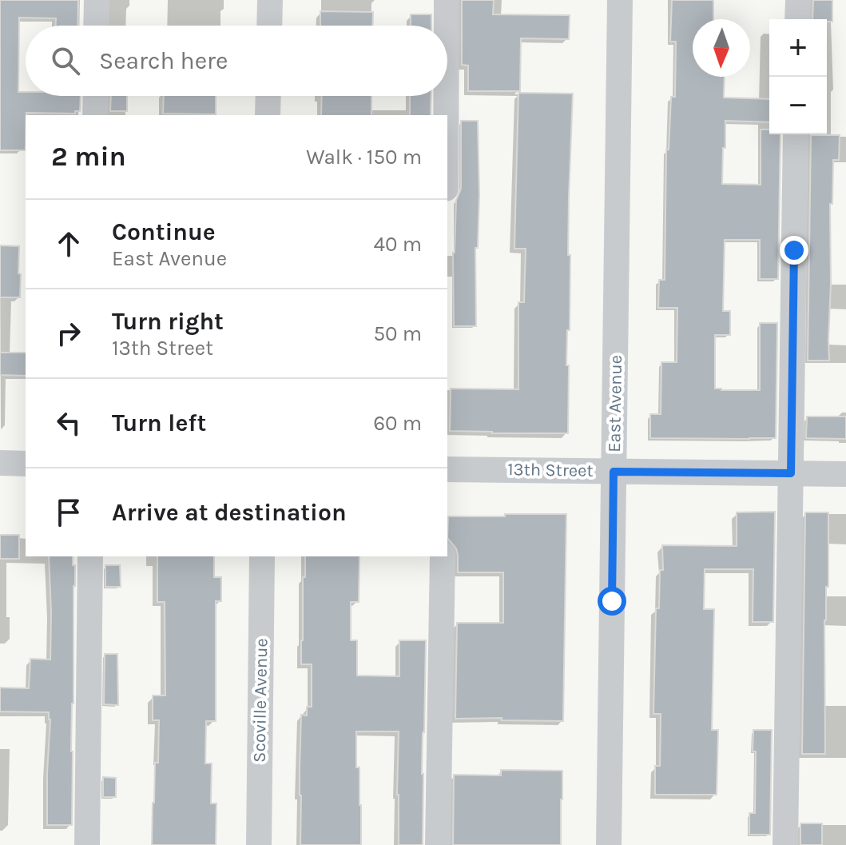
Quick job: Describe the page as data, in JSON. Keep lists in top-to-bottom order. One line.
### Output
{"streets":{"street":["East Avenue","13th Street","Scoville Avenue"]},"crossings":[["East Avenue","13th Street"]],"north":"bottom","page":{"map_buttons":["+","−"],"search":"Search here","heading":["2 min","Walk · 150 m"],"list":[["Continue","East Avenue","40 m"],["Turn right","13th Street","50 m"],["Turn left","60 m"],"Arrive at destination"]}}
